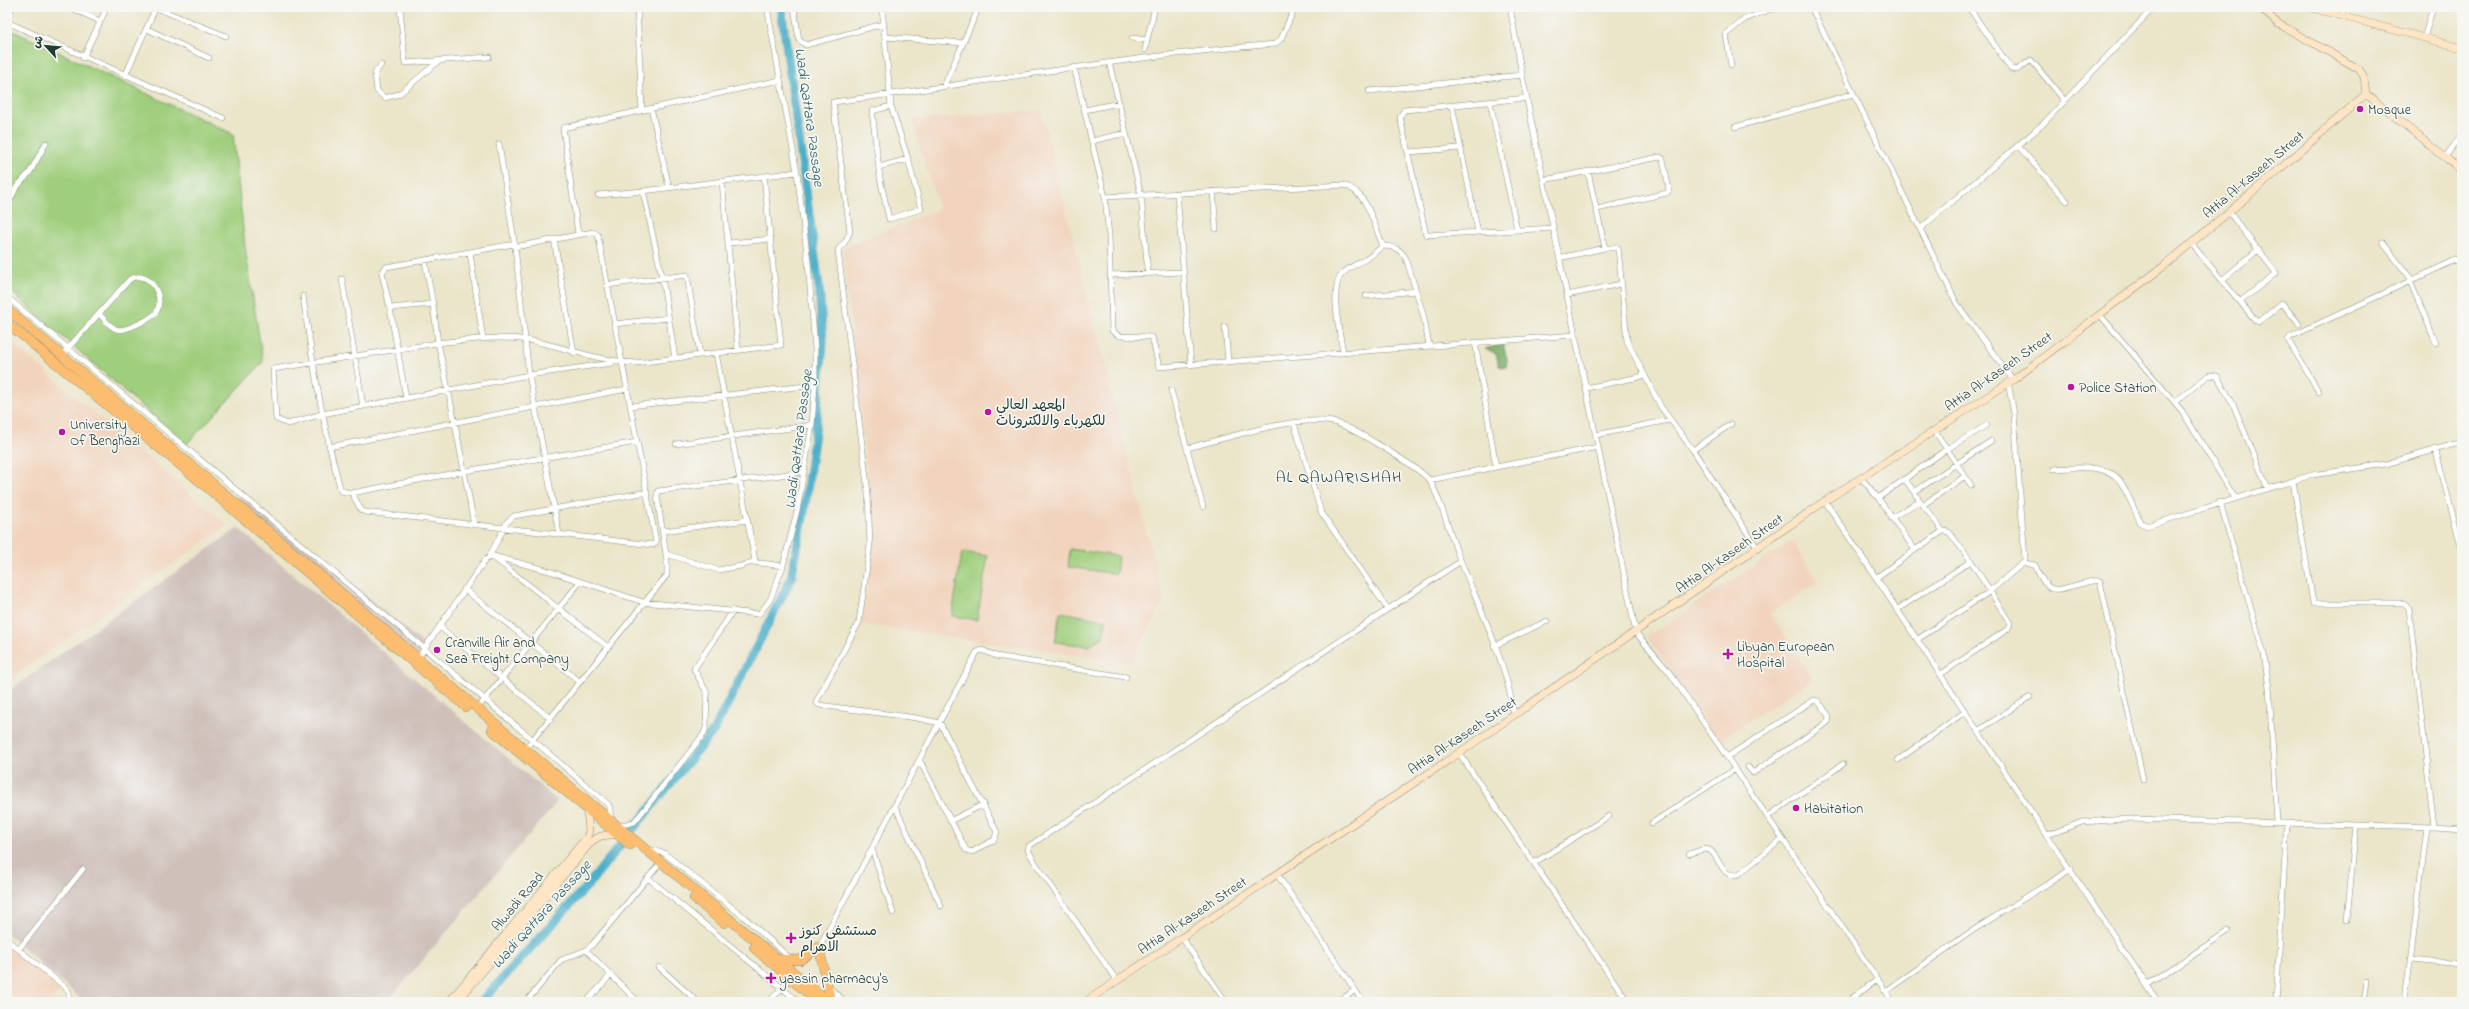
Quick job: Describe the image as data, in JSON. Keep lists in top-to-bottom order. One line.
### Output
{"streets":{"street":["Attia Al-Kaseeh Street","Alwadi Road"]},"districts":["AL QAWARISHAH"],"water":["Wadi Qattara Passage"],"places":{"other":["Mosque","Police Station","المعهد العالي للكهرباء والالكترونات","University Of Benghazi","Cranville Air and Sea Freight Company","Habitation"],"health":["Libyan European Hospital","مستشفى كنوز الاهرام","yassin pharmacy’s"]},"north":"top left"}
